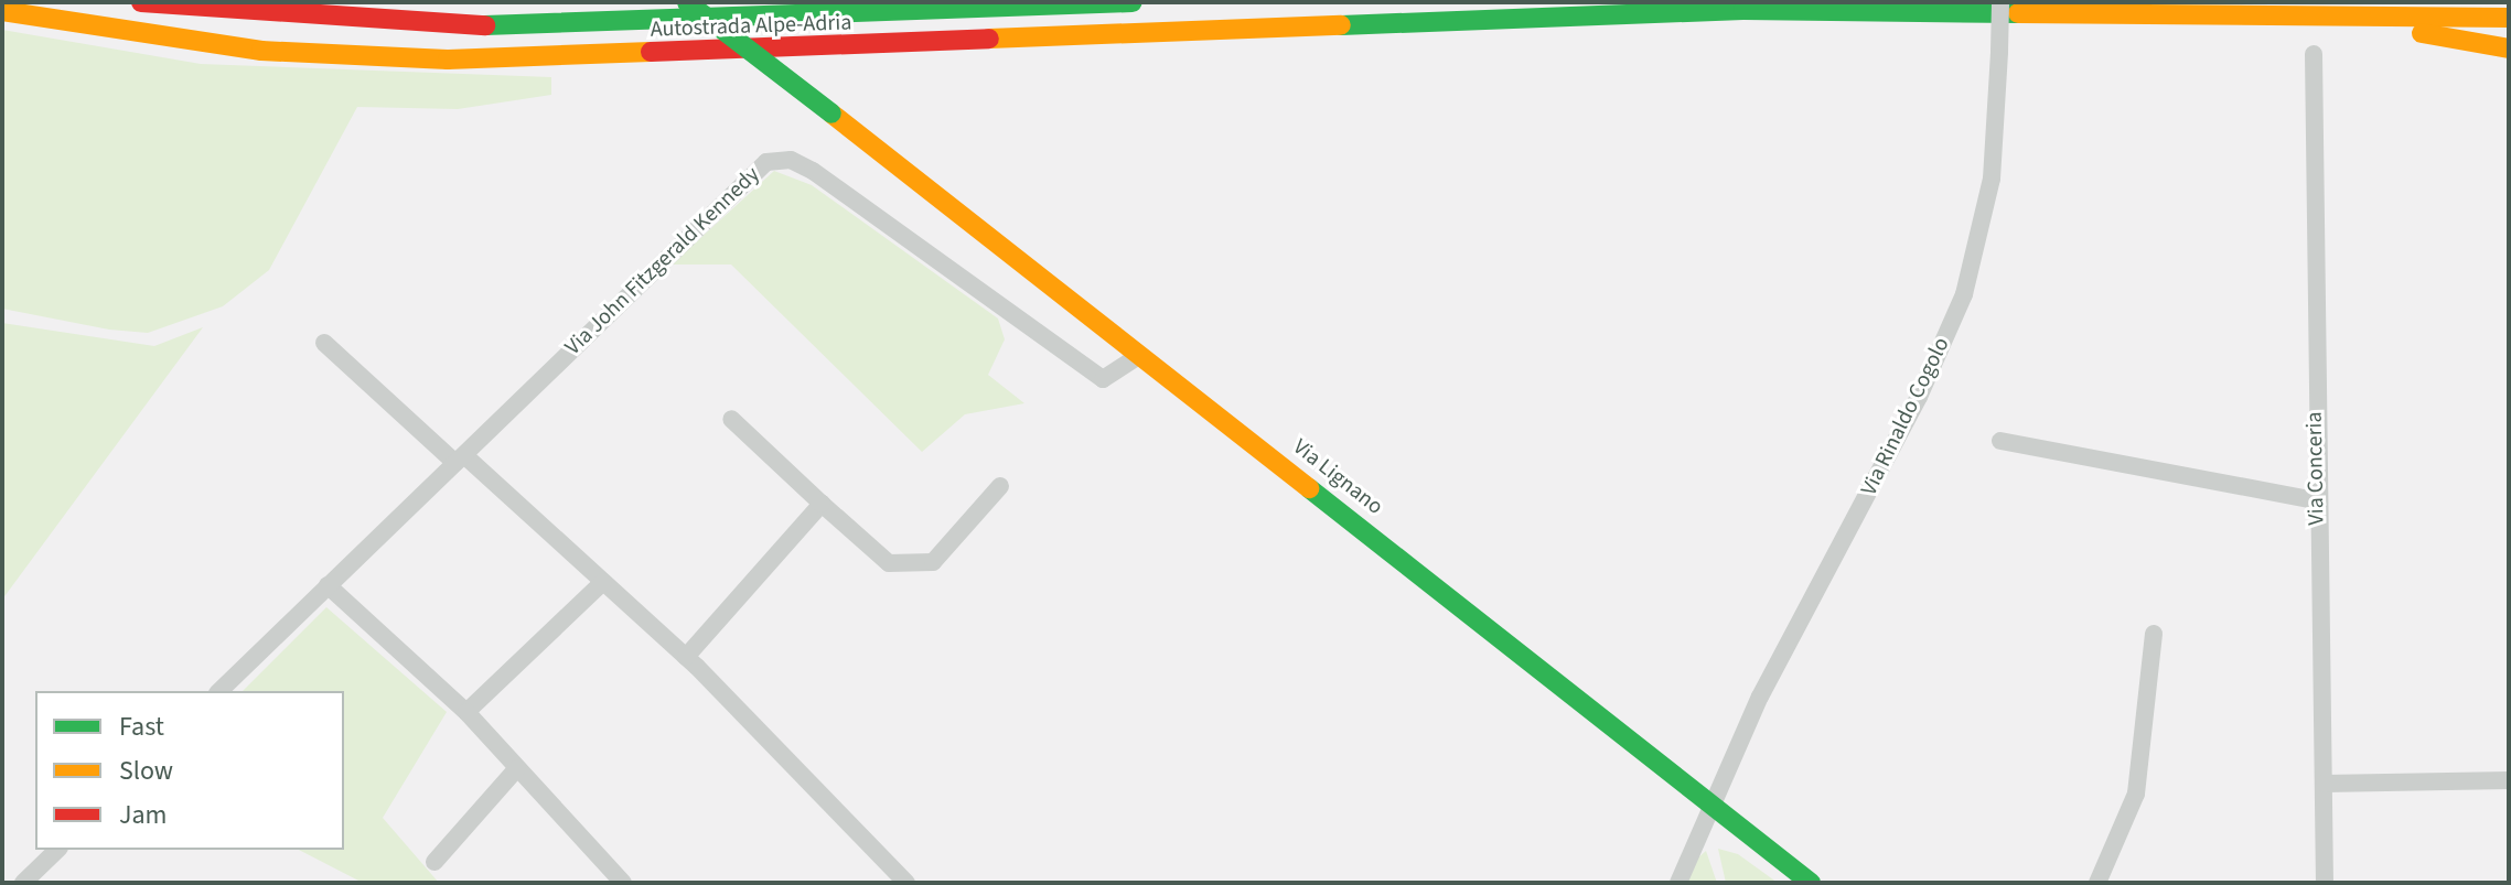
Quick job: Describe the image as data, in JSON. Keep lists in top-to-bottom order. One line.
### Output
{"streets":{"main road":["Autostrada Alpe-Adria","Via Lignano"],"street":["Via John Fitzgerald Kennedy","Via Rinaldo Cogolo","Via Conceria"]},"crossings":[["Via John Fitzgerald Kennedy","Via Lignano"],["Via Rinaldo Cogolo","Via Lignano"]],"legend":["Fast","Slow","Jam"]}
